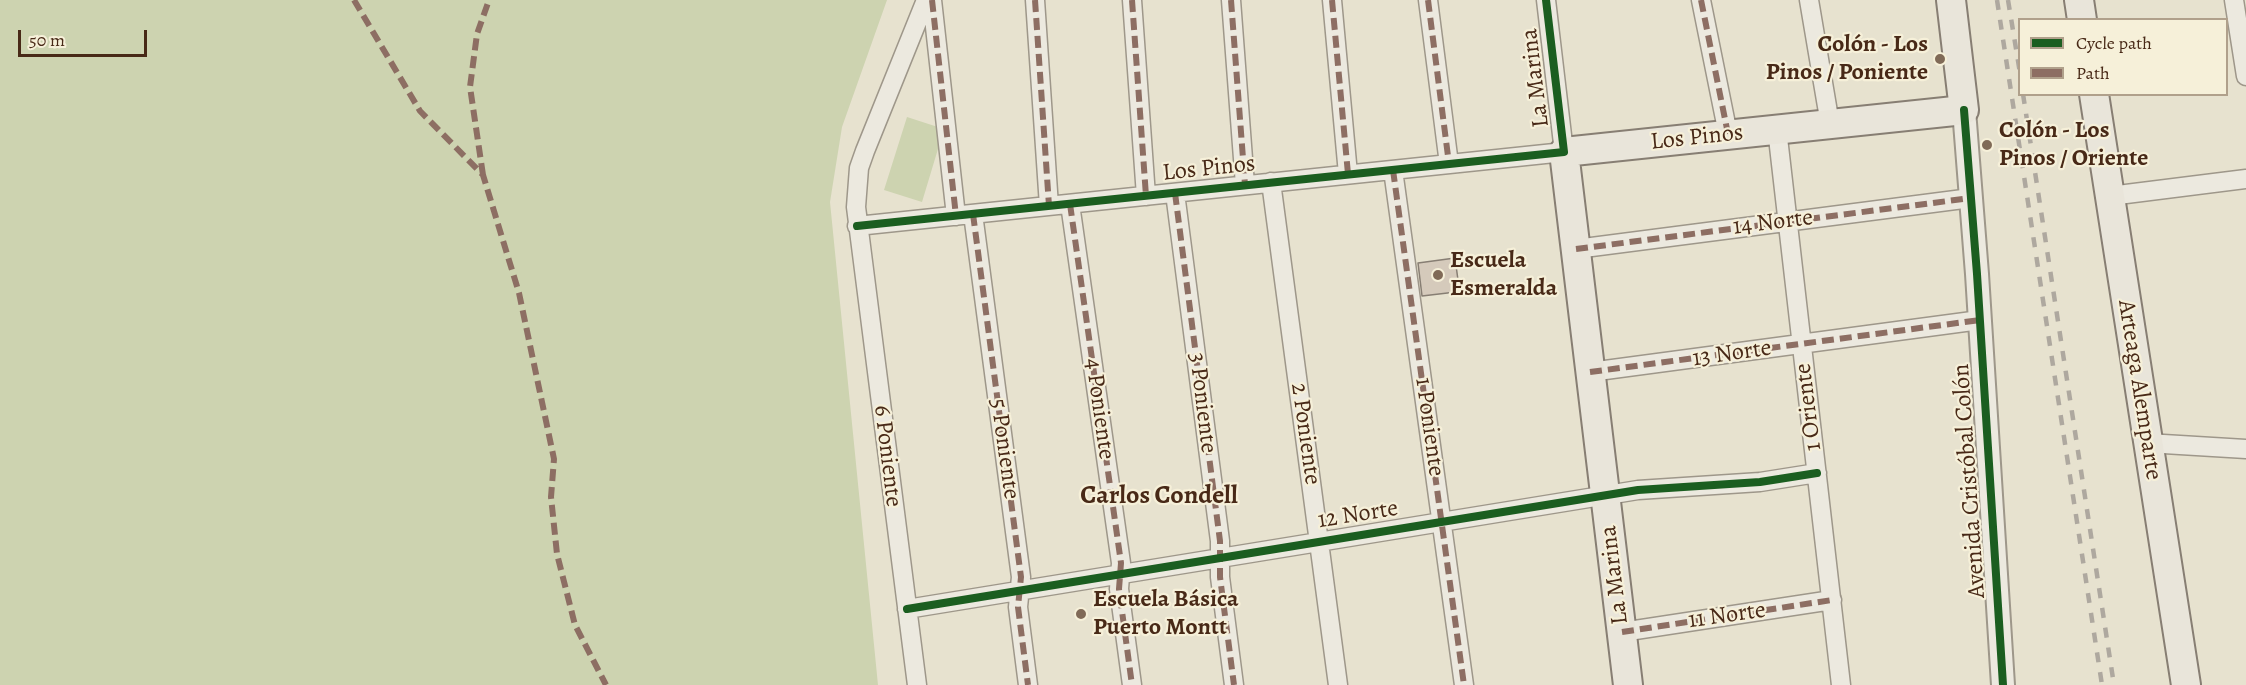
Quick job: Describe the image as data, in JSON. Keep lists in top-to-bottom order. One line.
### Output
{"streets":{"main road":["La Marina","Los Pinos","Arteaga Alemparte"],"street":["14 Norte","13 Norte","3 Poniente","1 Oriente","4 Poniente","1 Poniente","2 Poniente","5 Poniente","6 Poniente","Avenida Cristóbal Colón","12 Norte","11 Norte"]},"crossings":[["La Marina","Los Pinos"],["La Marina","14 Norte"],["La Marina","13 Norte"],["La Marina","12 Norte"],["La Marina","11 Norte"],["Los Pinos","3 Poniente"],["Los Pinos","1 Oriente"],["Los Pinos","4 Poniente"],["Los Pinos","1 Poniente"],["Los Pinos","2 Poniente"],["Los Pinos","5 Poniente"],["Los Pinos","6 Poniente"],["Los Pinos","Avenida Cristóbal Colón"],["14 Norte","1 Oriente"],["14 Norte","Avenida Cristóbal Colón"],["13 Norte","1 Oriente"],["13 Norte","Avenida Cristóbal Colón"],["3 Poniente","12 Norte"],["1 Oriente","12 Norte"],["1 Oriente","11 Norte"],["4 Poniente","12 Norte"],["1 Poniente","12 Norte"],["2 Poniente","12 Norte"],["5 Poniente","12 Norte"],["6 Poniente","12 Norte"]],"districts":["Carlos Condell"],"places":["Colón - Los Pinos / Poniente","Colón - Los Pinos / Oriente","Escuela Esmeralda","Escuela Básica Puerto Montt"],"legend":["Cycle path","Path"],"scale_bar":"50 m"}
